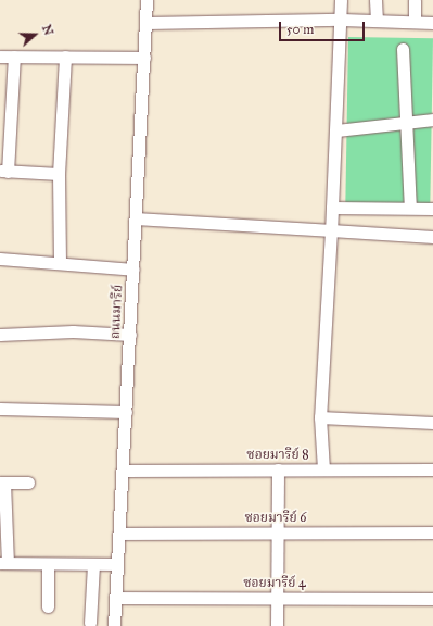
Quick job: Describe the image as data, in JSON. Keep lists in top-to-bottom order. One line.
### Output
{"streets":{"street":["ถนนมารีย์","ซอยมารีย์ 8","ซอยมารีย์ 6","ซอยมารีย์ 4"]},"crossings":[["ถนนมารีย์","ซอยมารีย์ 8"],["ถนนมารีย์","ซอยมารีย์ 6"],["ถนนมารีย์","ซอยมารีย์ 4"]],"scale_bar":"50 m","north":"right"}
